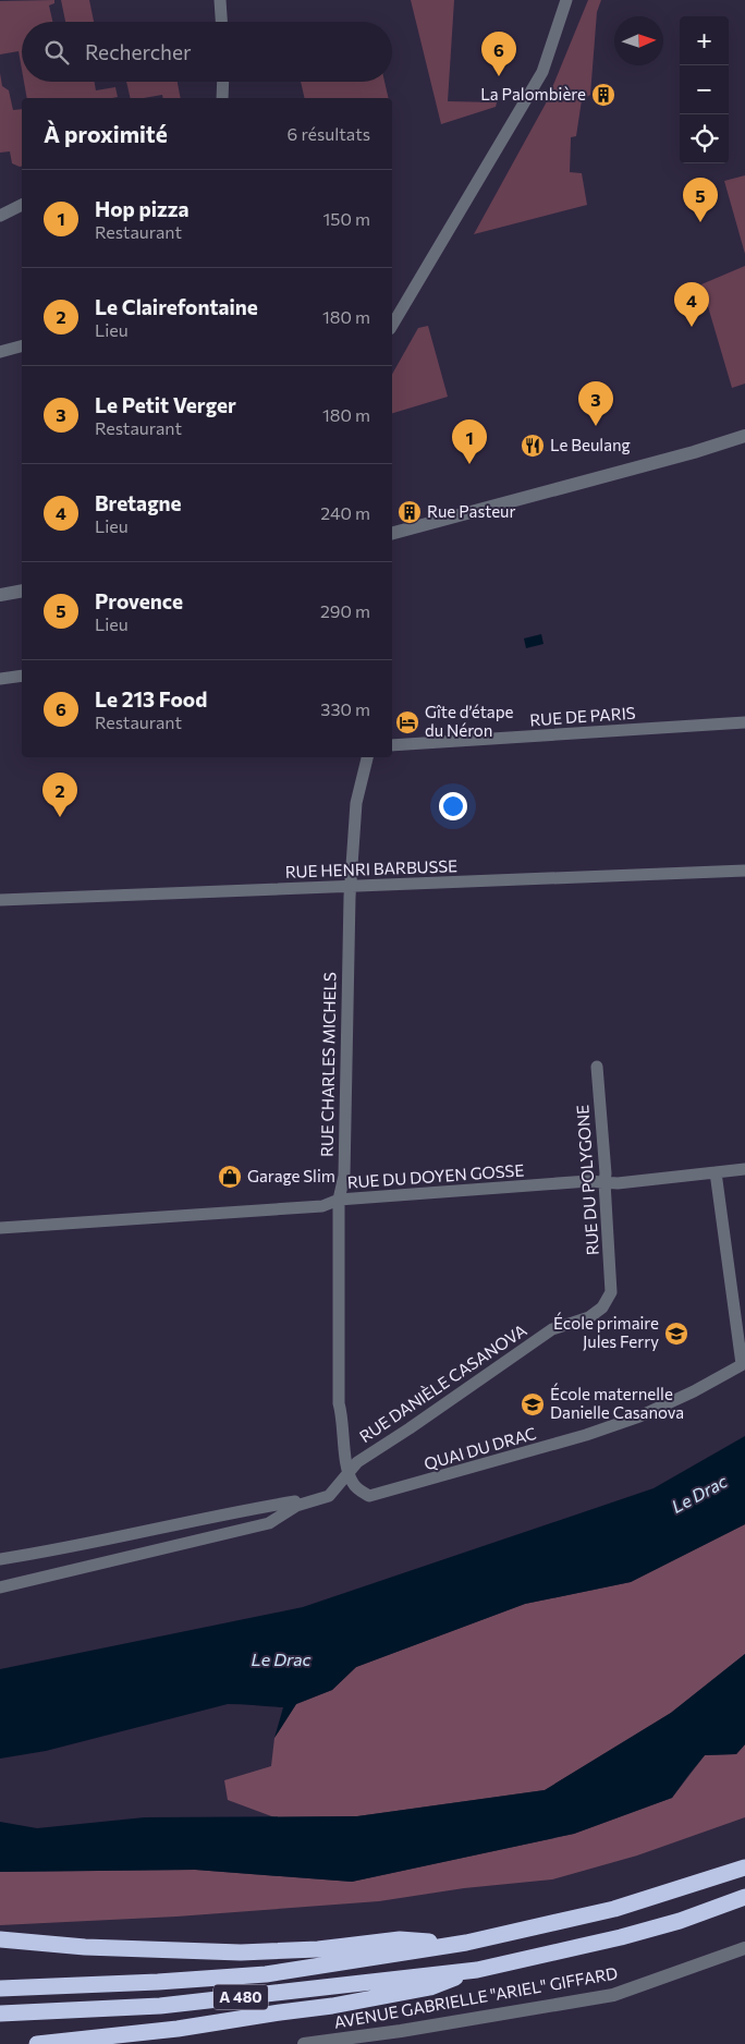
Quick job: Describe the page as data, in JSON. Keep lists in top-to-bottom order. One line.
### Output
{"streets":{"highway":["A 480"],"street":["RUE DE PARIS","RUE HENRI BARBUSSE","RUE CHARLES MICHELS","RUE DU DOYEN GOSSE","RUE DU POLYGONE","RUE DANIÈLE CASANOVA","QUAI DU DRAC","AVENUE GABRIELLE \"ARIEL\" GIFFARD"]},"crossings":[["RUE HENRI BARBUSSE","RUE CHARLES MICHELS"],["RUE CHARLES MICHELS","RUE DU DOYEN GOSSE"],["RUE CHARLES MICHELS","RUE DANIÈLE CASANOVA"],["RUE CHARLES MICHELS","QUAI DU DRAC"],["RUE DU DOYEN GOSSE","RUE DU POLYGONE"],["RUE DU POLYGONE","RUE DANIÈLE CASANOVA"],["RUE DANIÈLE CASANOVA","QUAI DU DRAC"]],"water":["Le Drac"],"places":{"building":["La Palombière","Rue Pasteur"],"restaurant":["Le Beulang"],"hotel":["Gîte d’étape du Néron"],"shop":["Garage Slim"],"school or university":["École primaire Jules Ferry","École maternelle Danielle Casanova"]},"north":"right","page":{"map_buttons":["+","−"],"search":"Rechercher","pins":["6","5","4","3","1","2"],"heading":["À proximité","6 résultats"],"list":[{"mark":"1","name":"Hop pizza","note":"Restaurant","value":"150 m"},{"mark":"2","name":"Le Clairefontaine","note":"Lieu","value":"180 m"},{"mark":"3","name":"Le Petit Verger","note":"Restaurant","value":"180 m"},{"mark":"4","name":"Bretagne","note":"Lieu","value":"240 m"},{"mark":"5","name":"Provence","note":"Lieu","value":"290 m"},{"mark":"6","name":"Le 213 Food","note":"Restaurant","value":"330 m"}]}}
